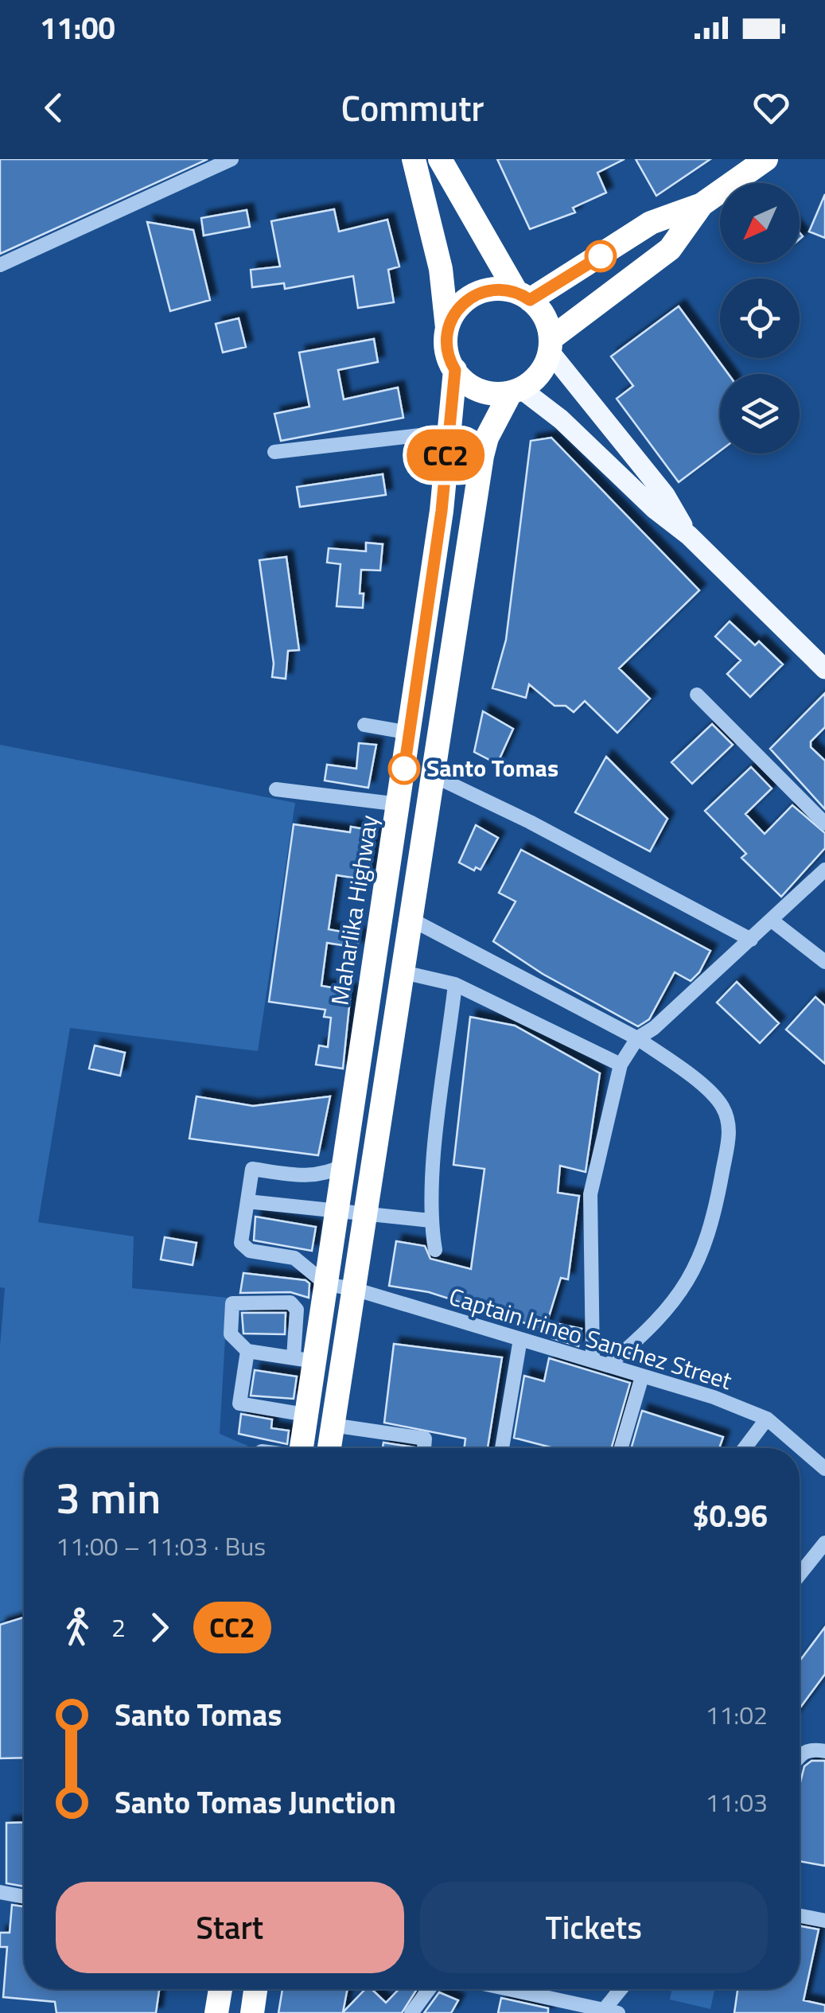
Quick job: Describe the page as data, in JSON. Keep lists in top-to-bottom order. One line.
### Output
{"streets":{"highway":["Maharlika Highway"],"street":["Captain Irineo Sanchez Street"]},"crossings":[["Maharlika Highway","Captain Irineo Sanchez Street"]],"places":["Santo Tomas"],"lines":["bus line CC2"],"north":"bottom left","page":{"status":"11:00","header":"Commutr","on_map":"CC2","heading":["3 min","11:00 – 11:03 · Bus","$0.96"],"legs":["2","CC2"],"list":[{"name":"Santo Tomas","value":"11:02"},{"name":"Santo Tomas Junction","value":"11:03"}],"buttons":["Start","Tickets"]}}
